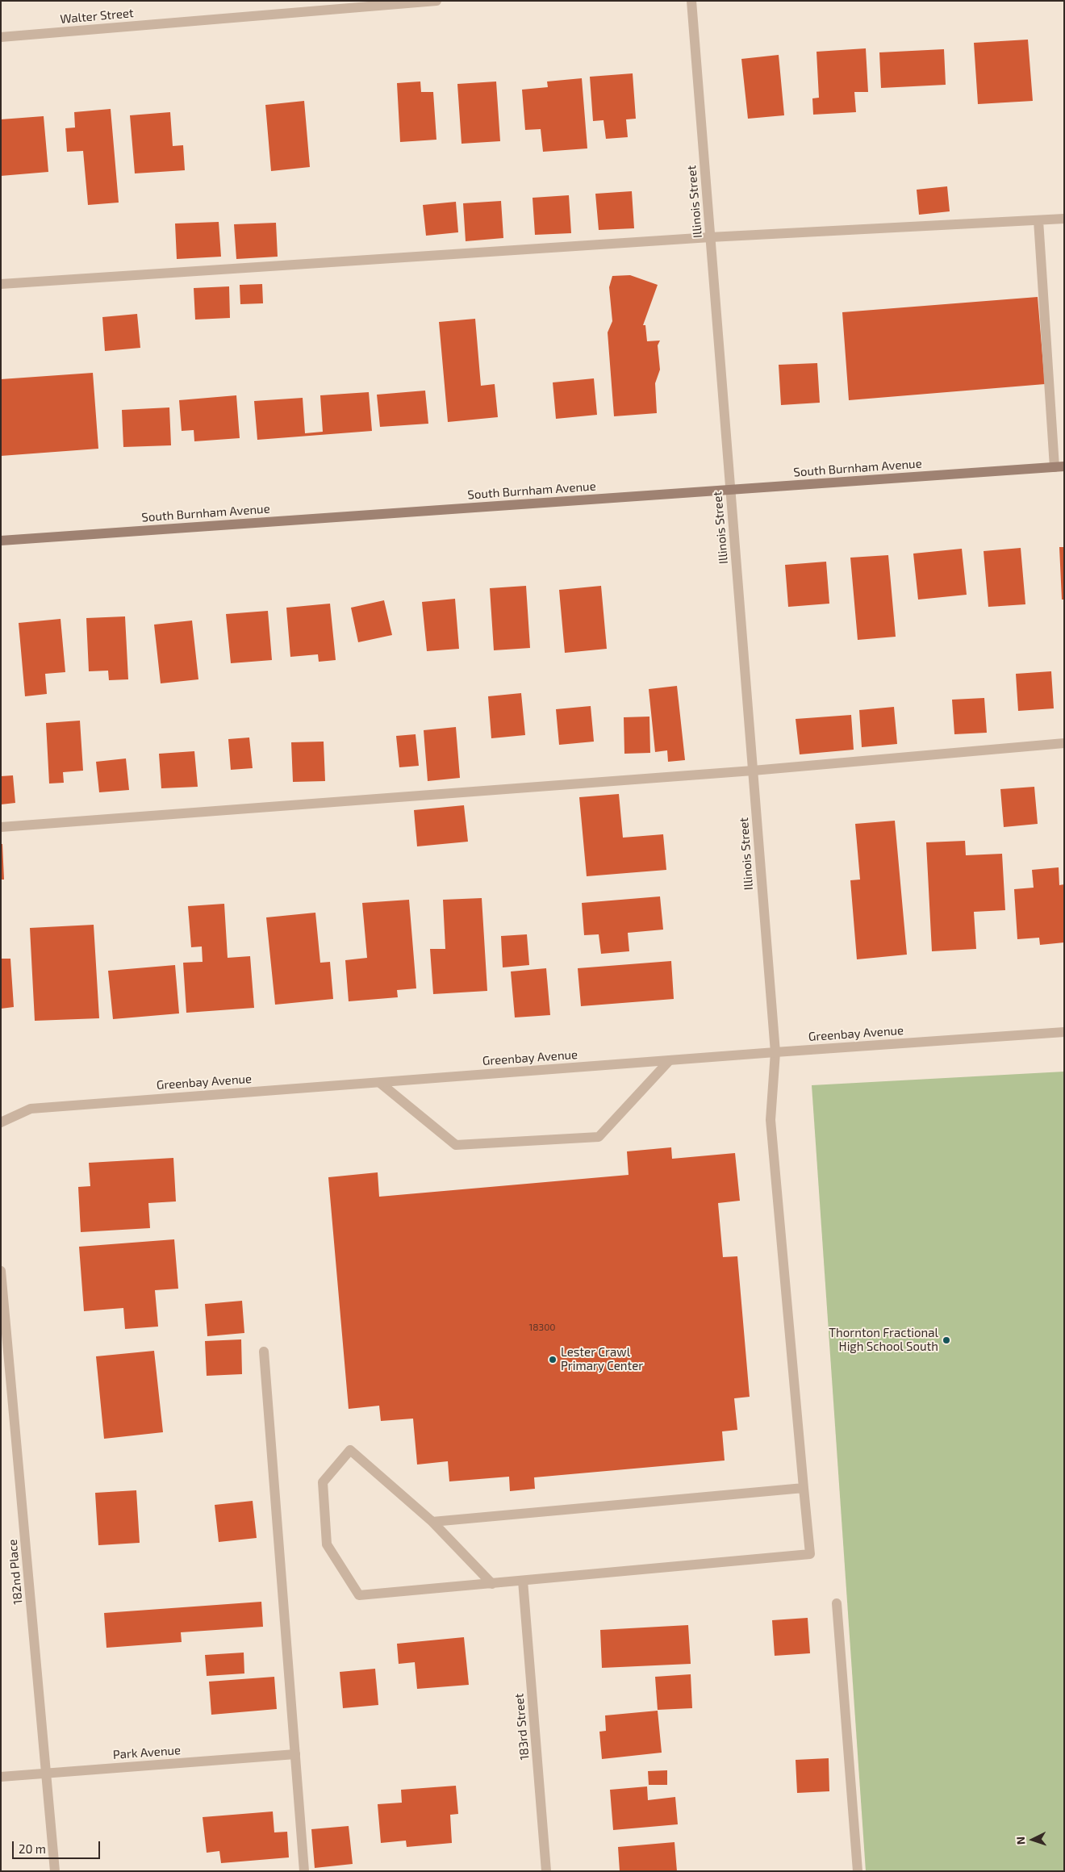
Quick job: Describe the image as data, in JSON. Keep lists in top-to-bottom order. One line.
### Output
{"streets":{"main road":["South Burnham Avenue"],"street":["Walter Street","Illinois Street","Greenbay Avenue","182nd Place","183rd Street","Park Avenue"]},"crossings":[["Illinois Street","South Burnham Avenue"],["Illinois Street","Greenbay Avenue"],["Illinois Street","183rd Street"],["182nd Place","Park Avenue"]],"places":["Thornton Fractional High School South","Lester Crawl Primary Center"],"house_numbers":["18300"],"scale_bar":"20 m","north":"left"}
